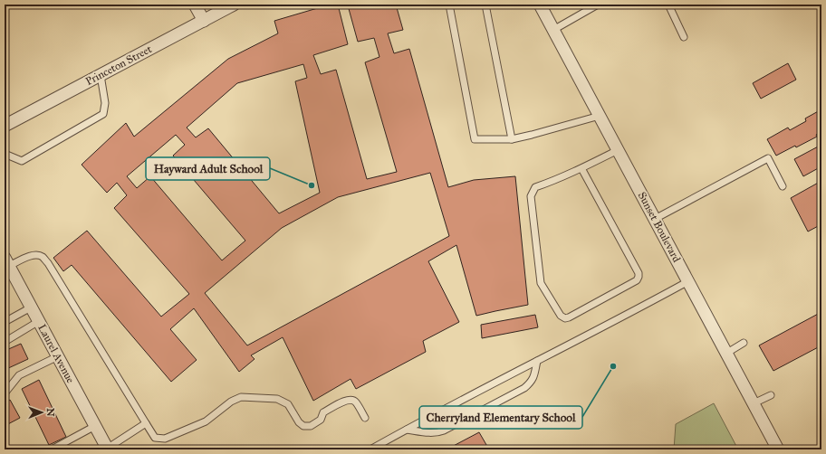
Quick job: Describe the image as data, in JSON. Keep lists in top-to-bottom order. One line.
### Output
{"streets":{"street":["Princeton Street","Sunset Boulevard","Laurel Avenue"]},"places":["Hayward Adult School","Cherryland Elementary School"],"north":"right"}
